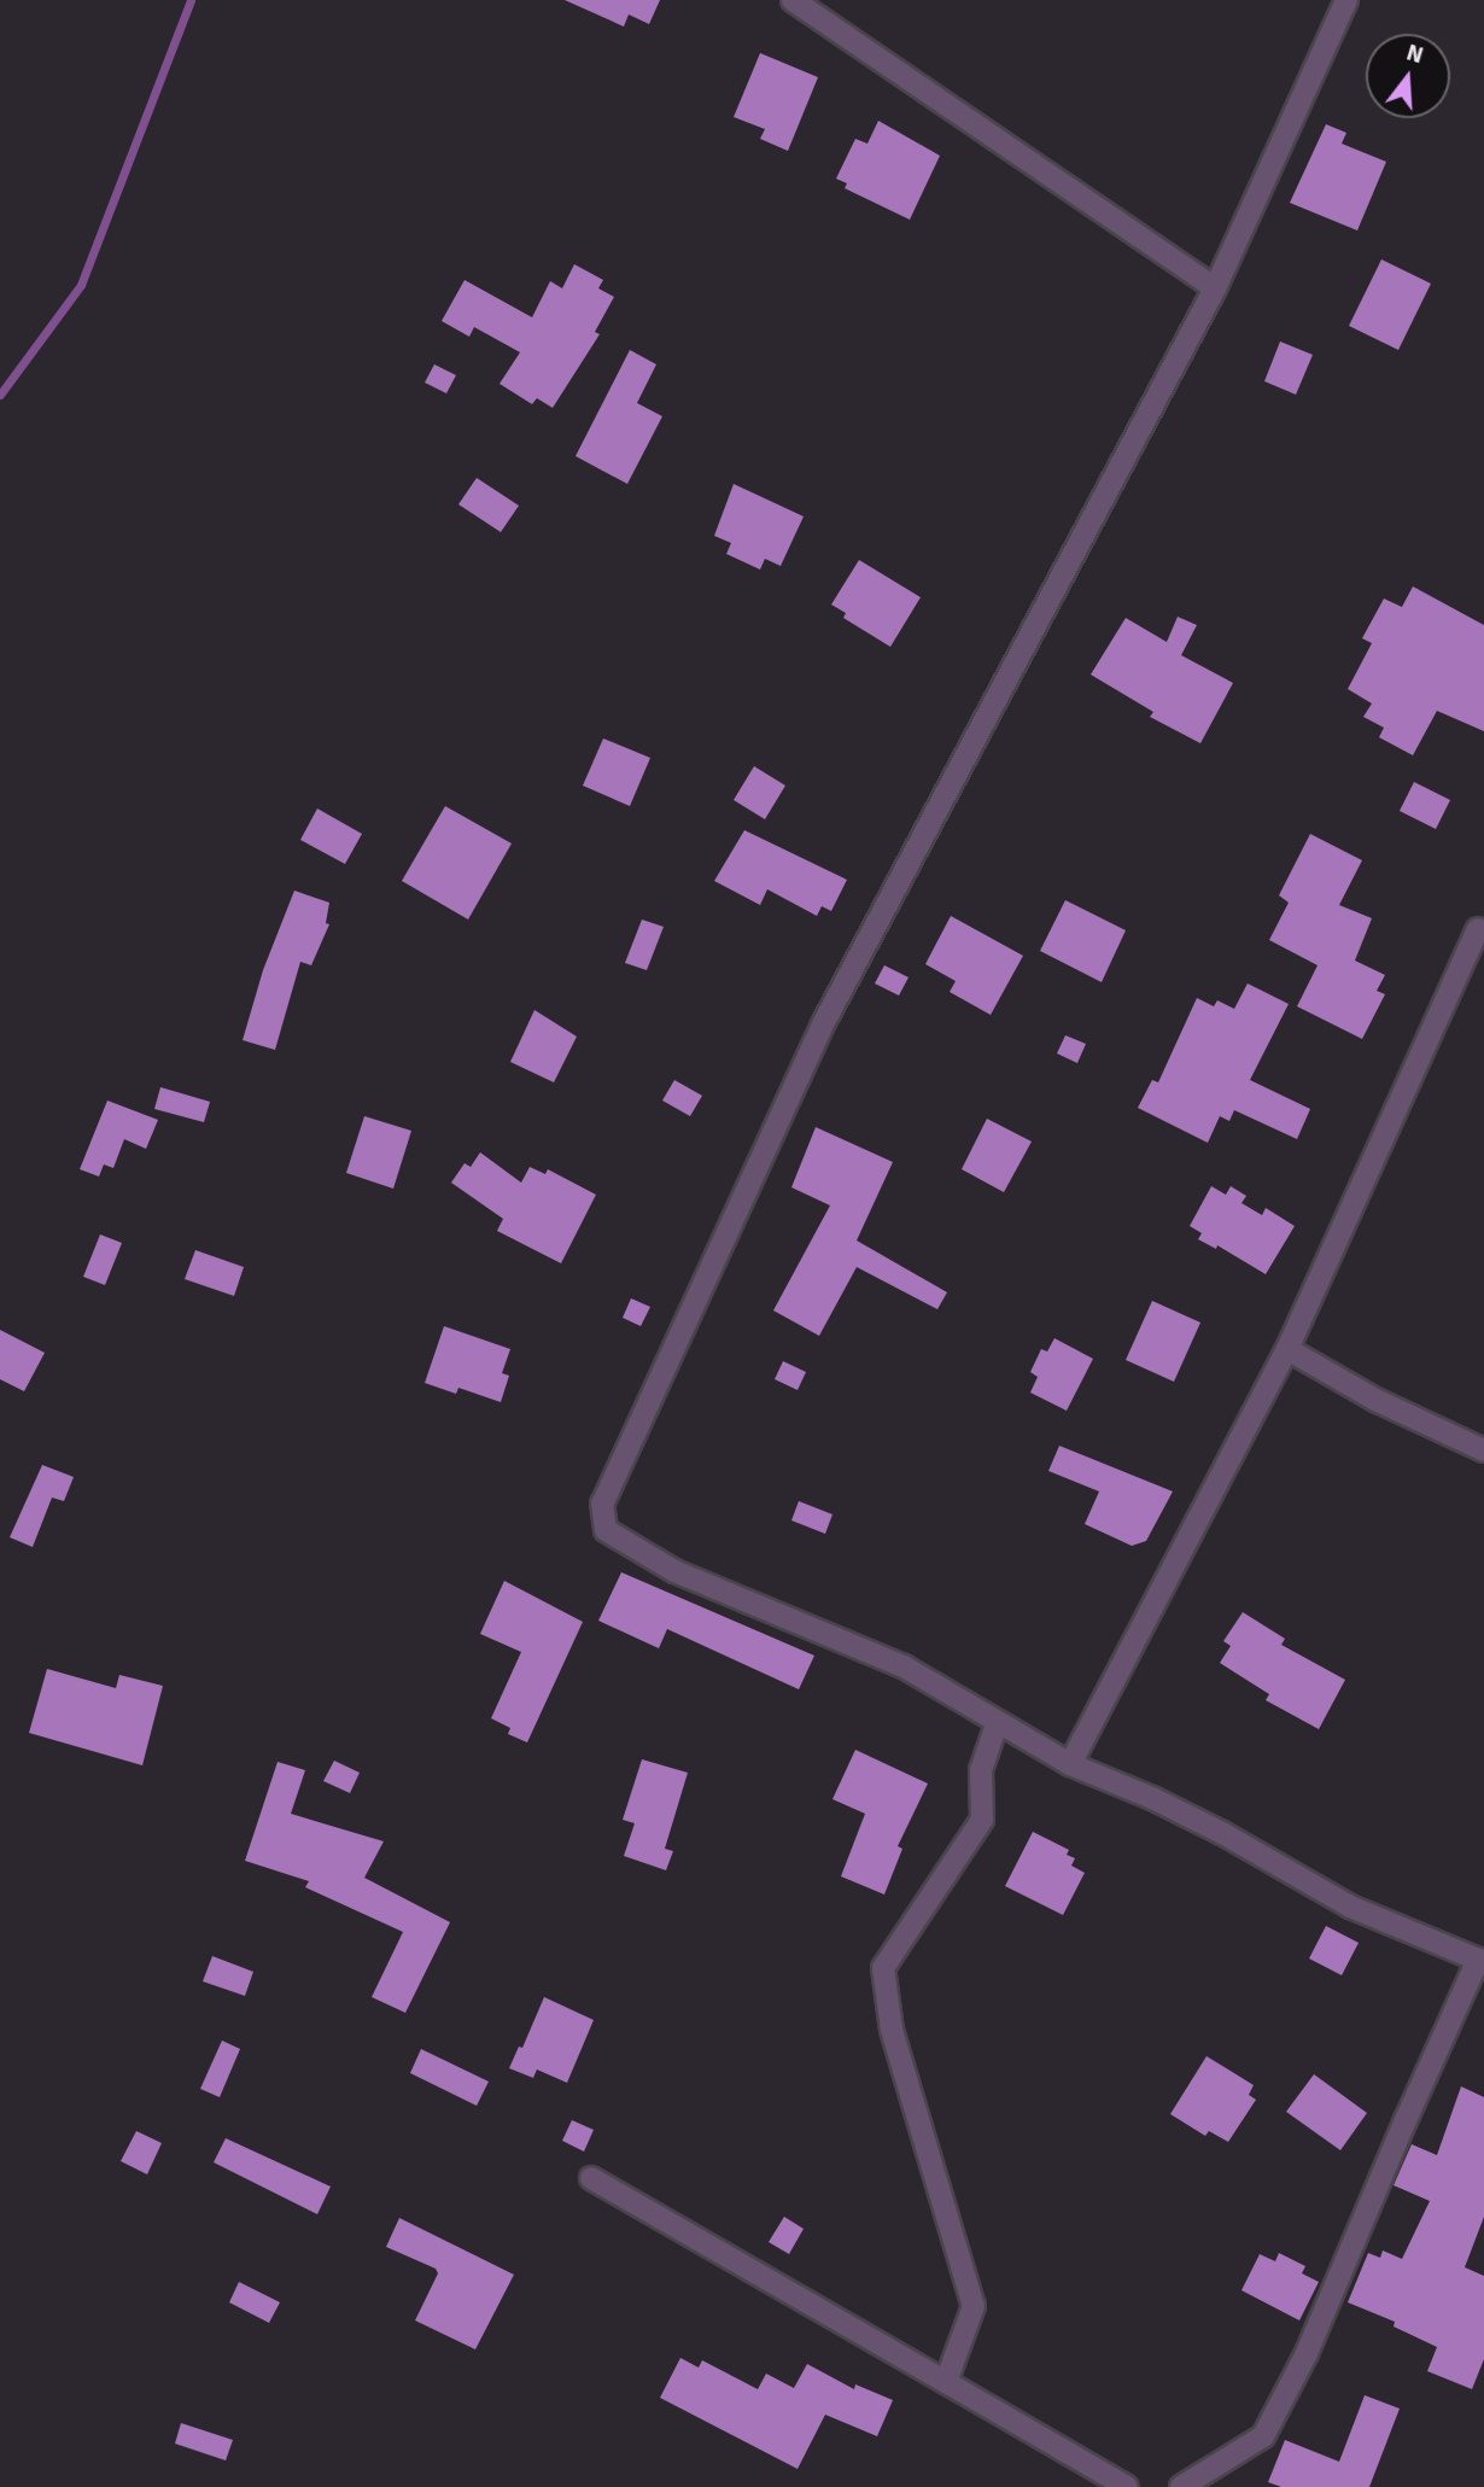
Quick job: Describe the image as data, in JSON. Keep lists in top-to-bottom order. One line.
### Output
{"north":"top"}
